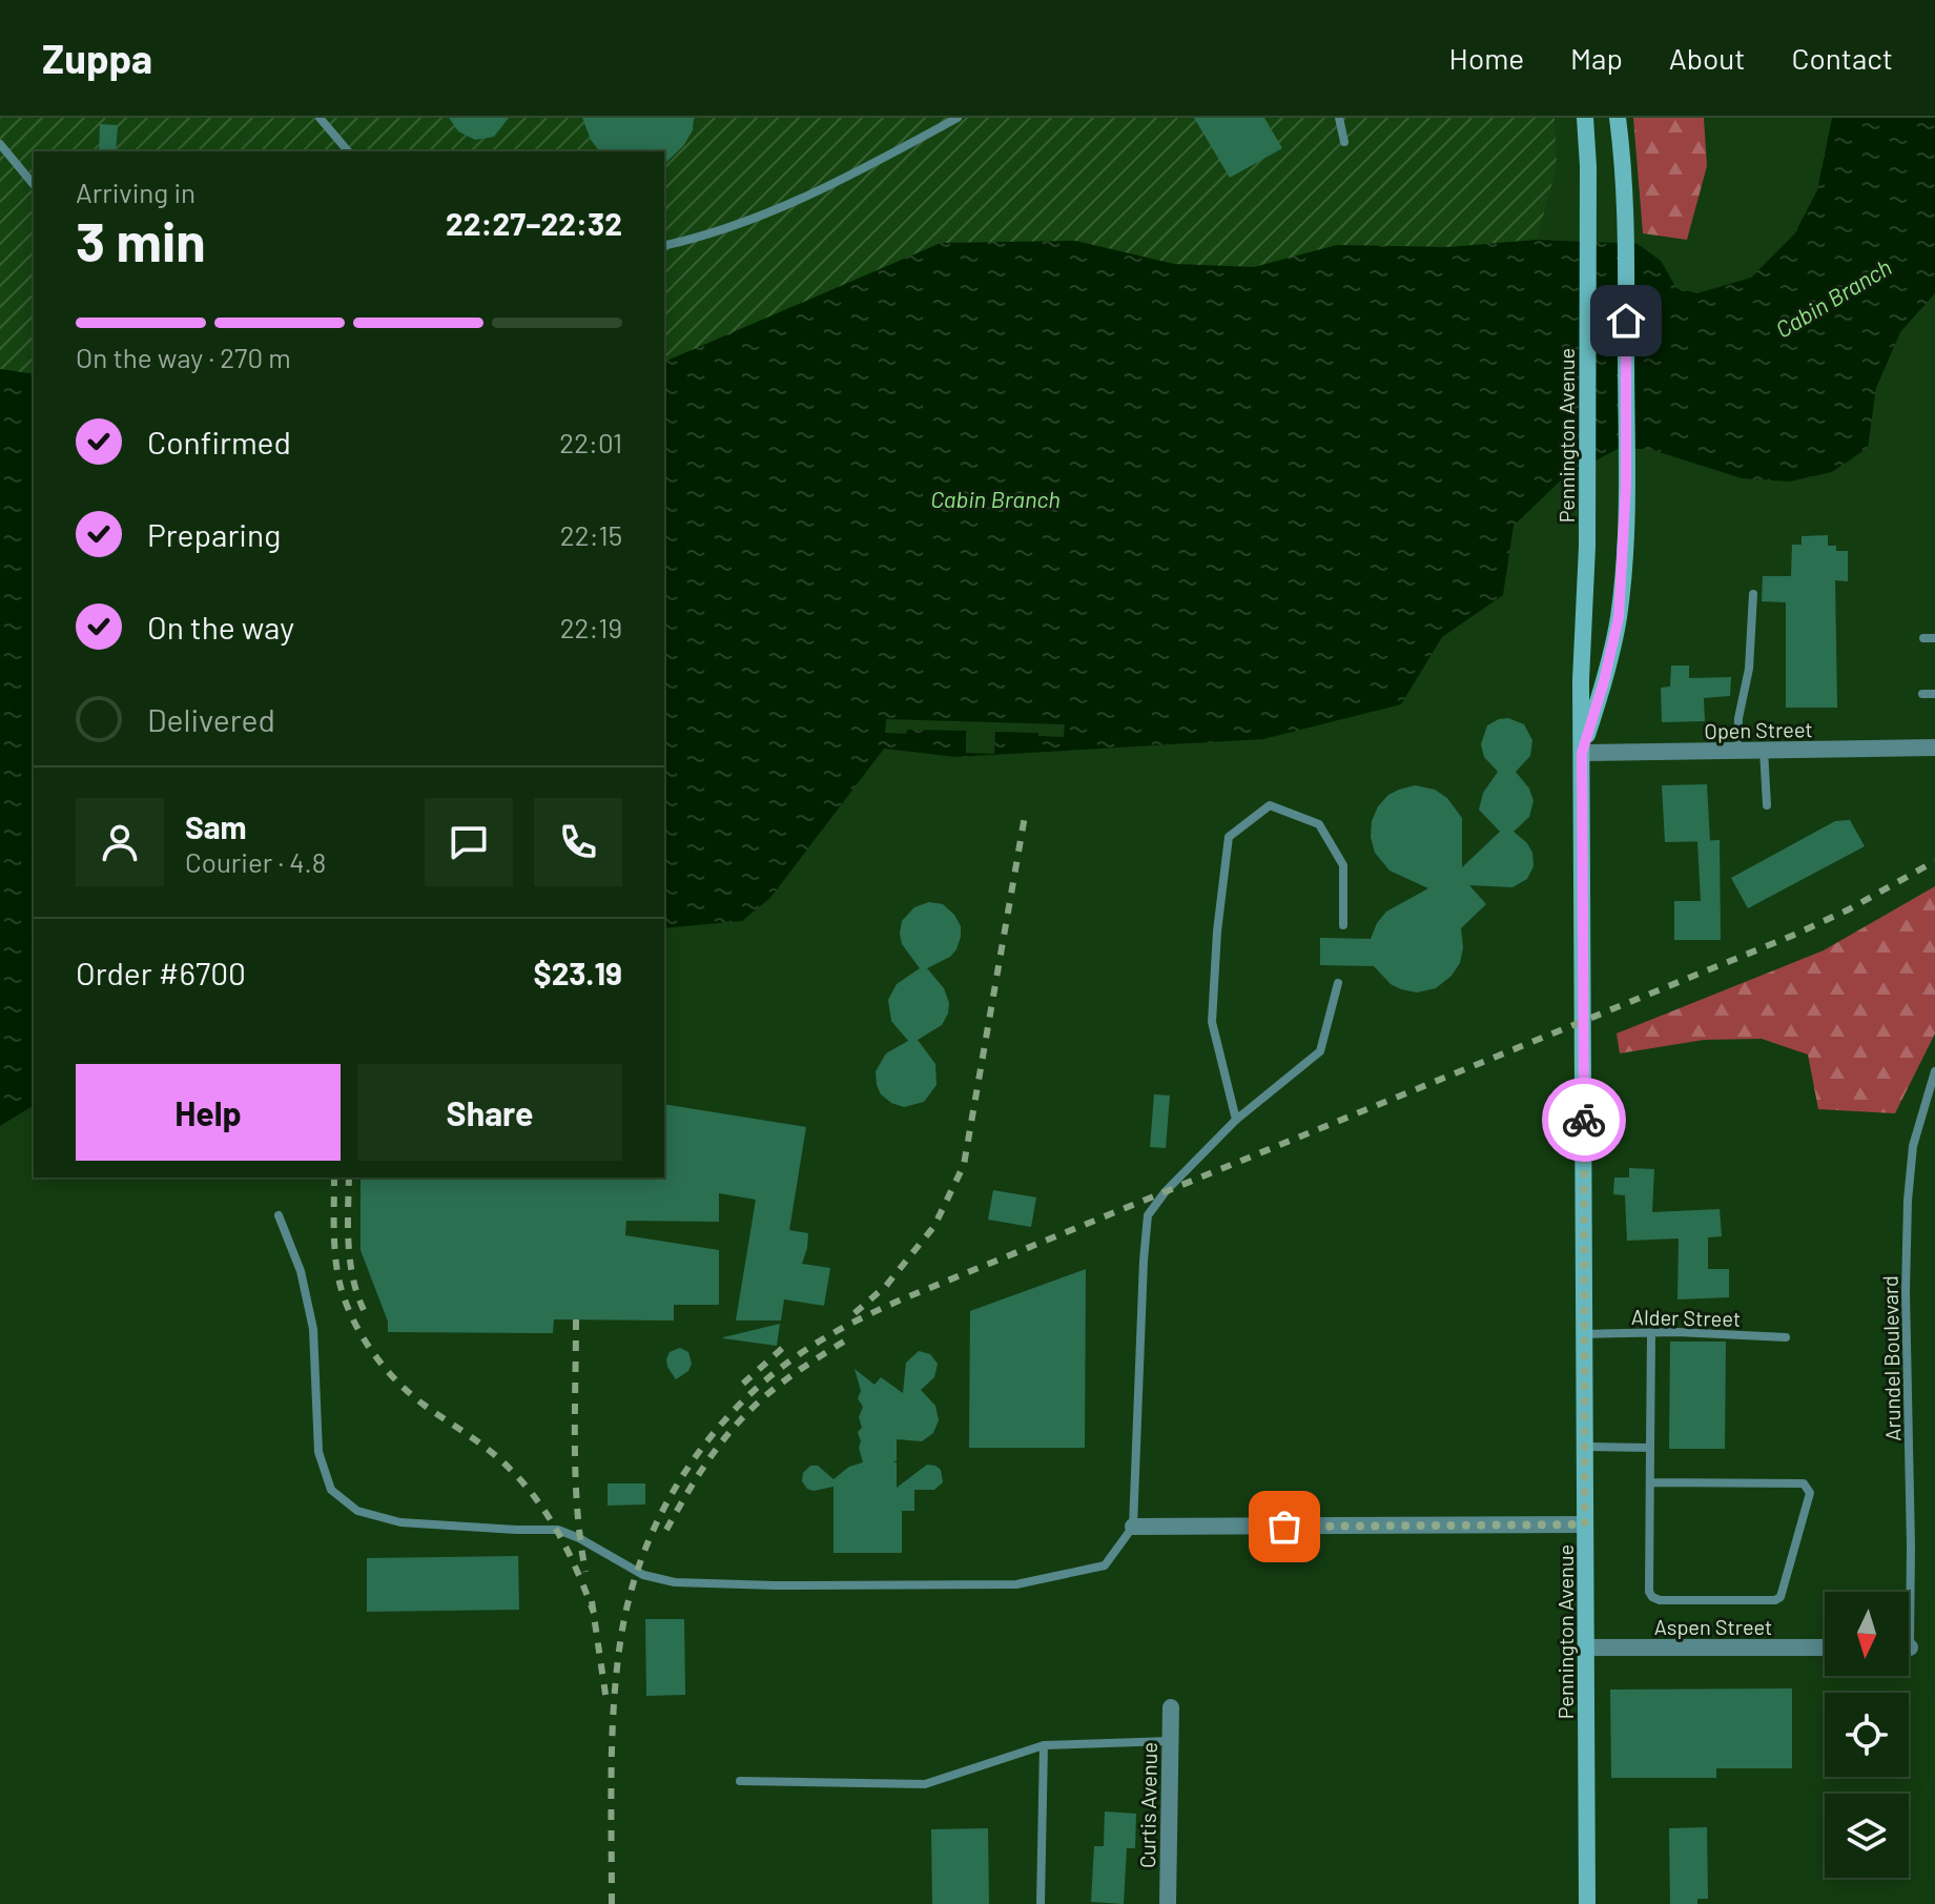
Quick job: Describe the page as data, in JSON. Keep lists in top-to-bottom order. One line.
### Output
{"streets":{"main road":["Pennington Avenue"],"street":["Open Street","Aspen Street","Curtis Avenue"],"lane":["Alder Street","Arundel Boulevard"]},"crossings":[["Pennington Avenue","Open Street"],["Pennington Avenue","Alder Street"],["Pennington Avenue","Aspen Street"]],"water":["Cabin Branch"],"north":"bottom","page":{"header":"Zuppa","nav":["Home","Map","About","Contact"],"heading":["3 min","Arriving in","22:27–22:32"],"panel":["Sam","Courier · 4.8","Order #6700","$23.19"],"bar":"On the way · 270 m","list":[["Confirmed","22:01"],["Preparing","22:15"],["On the way","22:19"],"Delivered"],"buttons":["Help","Share"]}}
